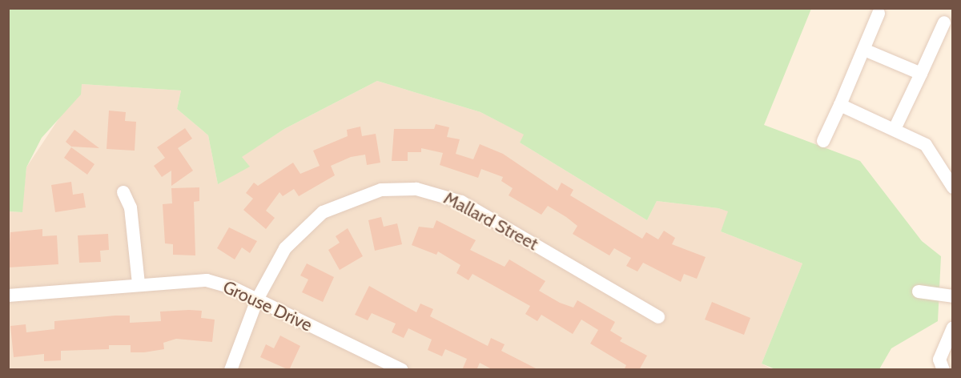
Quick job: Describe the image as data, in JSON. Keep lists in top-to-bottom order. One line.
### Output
{"streets":{"street":["Mallard Street","Grouse Drive"]},"crossings":[["Mallard Street","Grouse Drive"]]}
